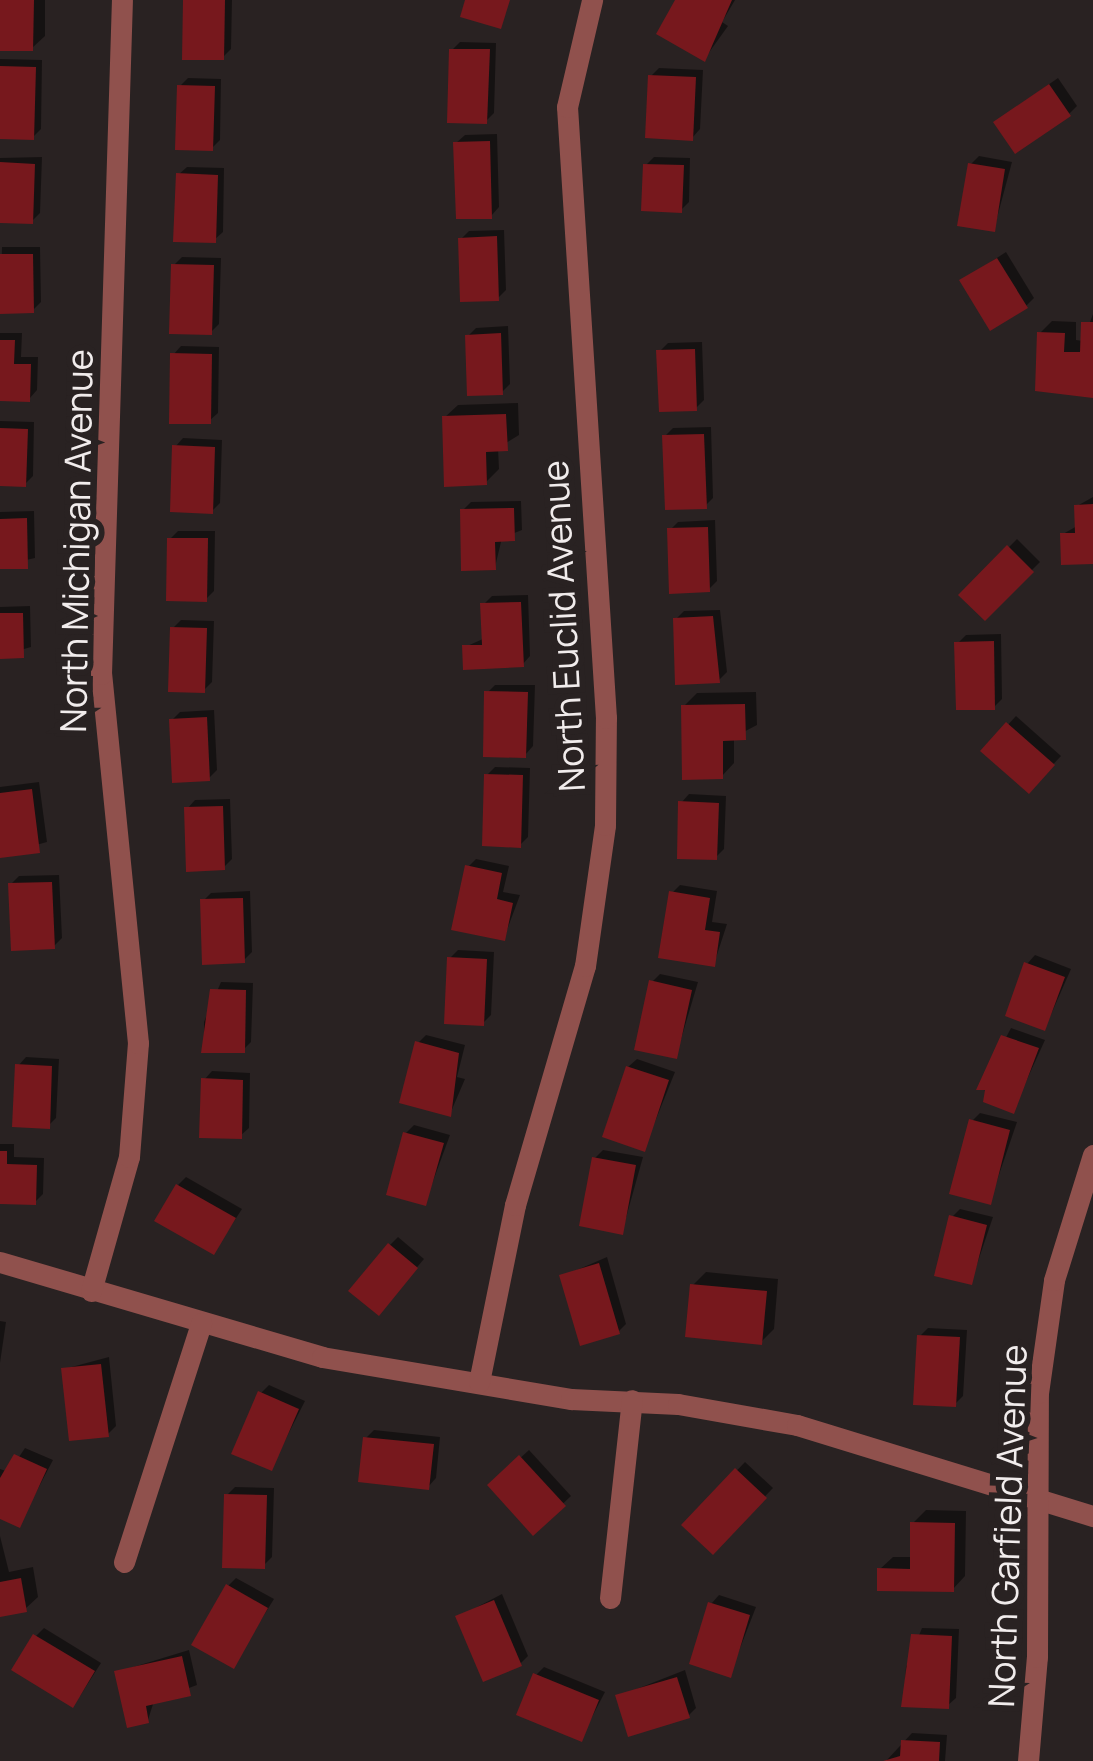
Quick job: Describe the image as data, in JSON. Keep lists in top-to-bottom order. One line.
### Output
{"streets":{"street":["North Michigan Avenue","North Euclid Avenue","North Garfield Avenue"]}}
